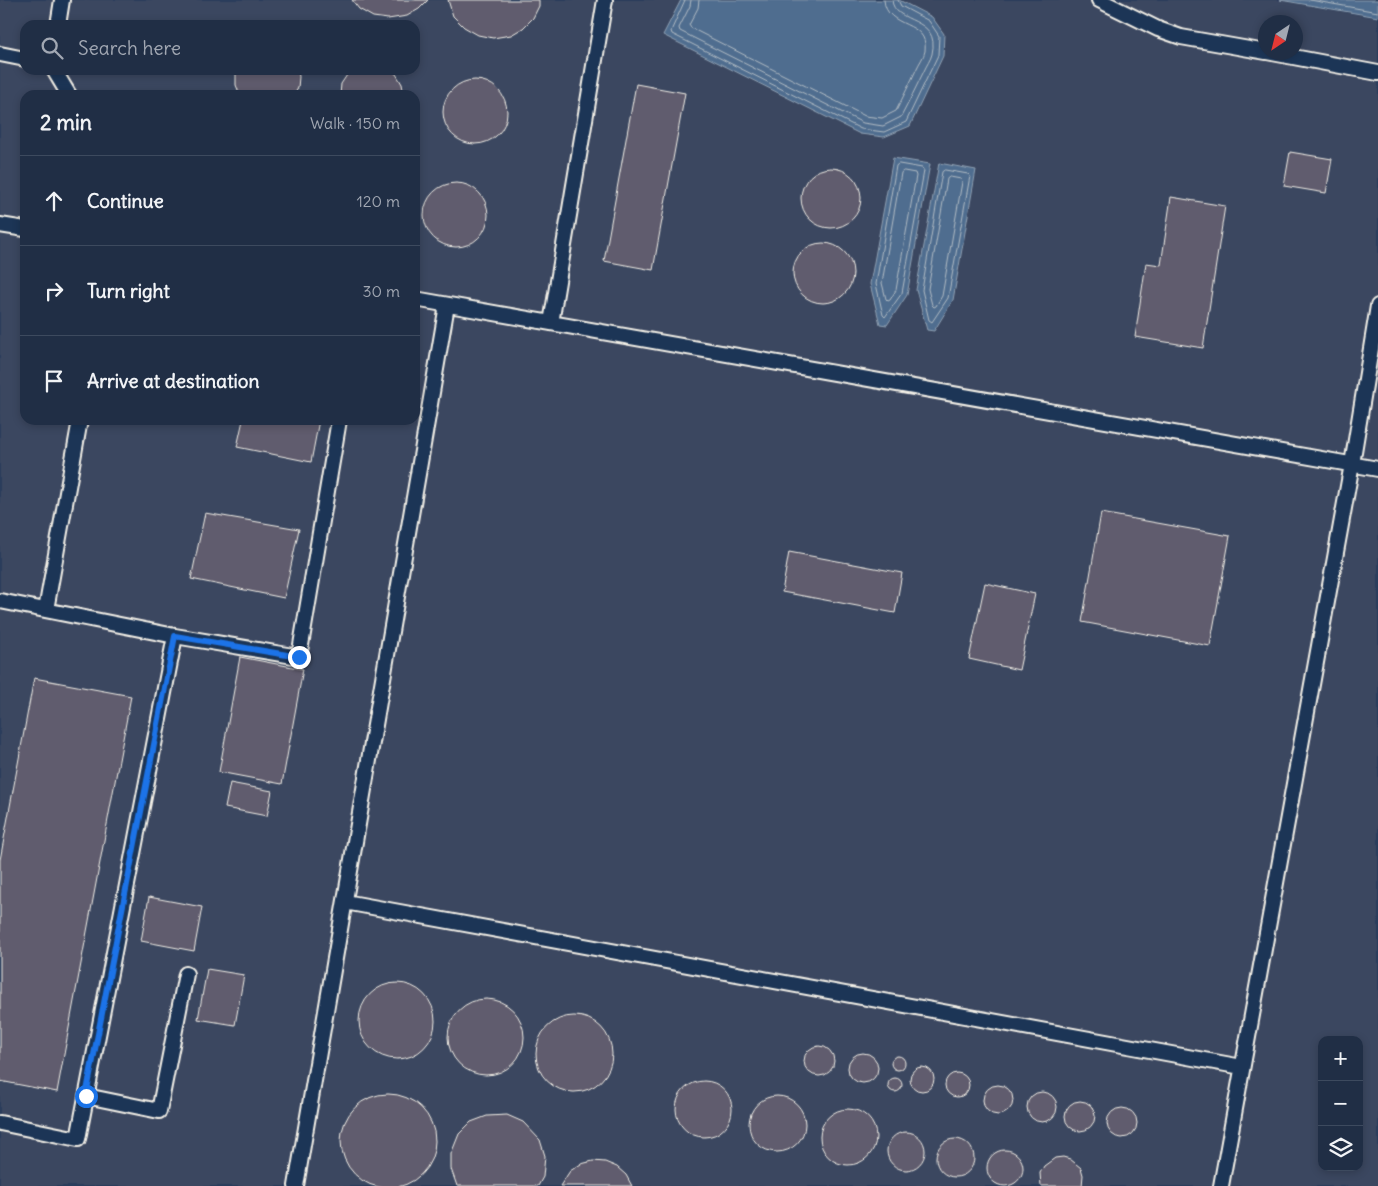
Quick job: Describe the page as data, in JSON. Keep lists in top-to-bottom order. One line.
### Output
{"north":"bottom left","page":{"search":"Search here","heading":["2 min","Walk · 150 m"],"list":[["Continue","120 m"],["Turn right","30 m"],"Arrive at destination"],"map_buttons":["+","−"]}}
